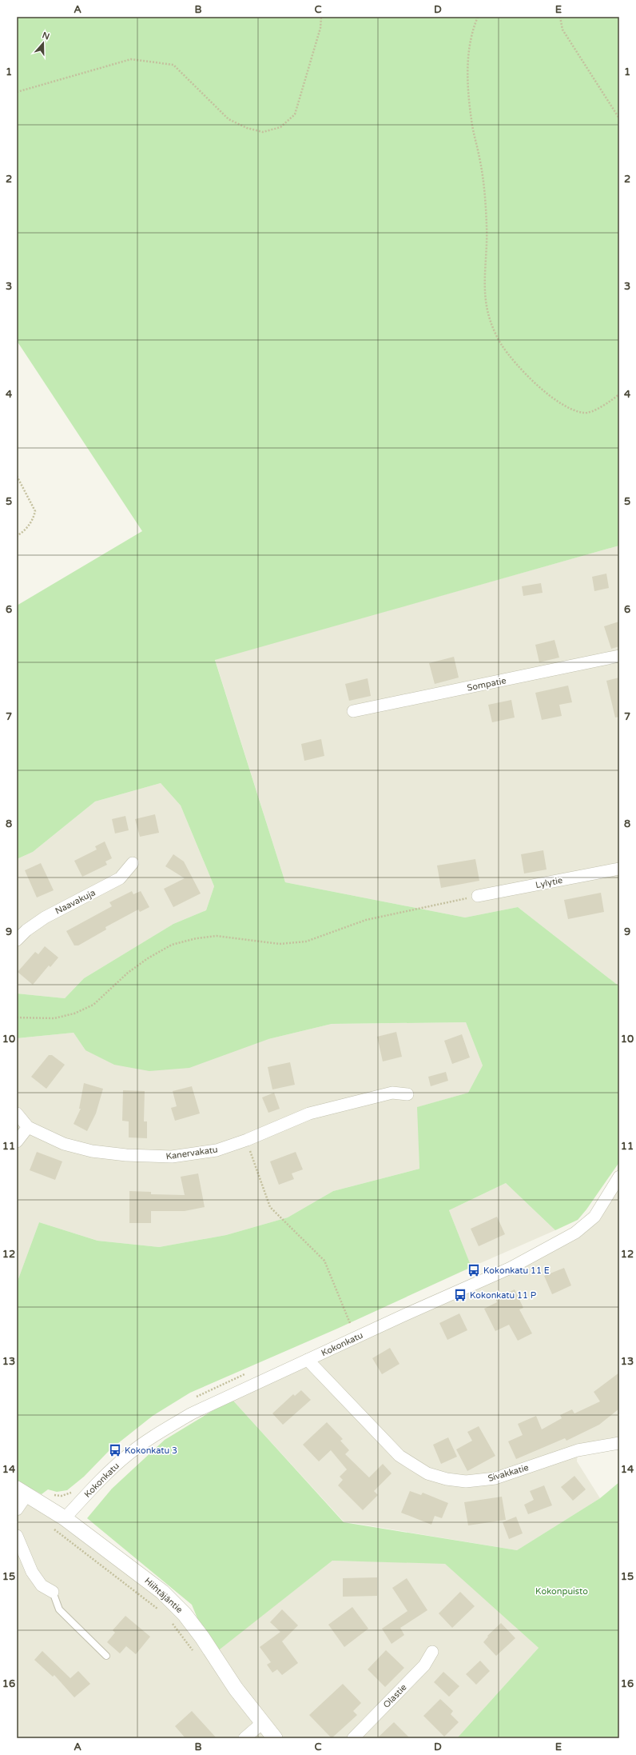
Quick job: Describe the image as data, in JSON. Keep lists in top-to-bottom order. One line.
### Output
{"streets":{"street":["Sompatie","Lylytie","Naavakuja","Kanervakatu","Kokonkatu","Sivakkatie","Hiihtäjäntie","Olastie"]},"crossings":[["Kokonkatu","Sivakkatie"],["Kokonkatu","Hiihtäjäntie"]],"parks":["Kokonpuisto"],"places":{"bus stop":["Kokonkatu 11 E","Kokonkatu 11 P","Kokonkatu 3"]},"north":"top","grid":{"columns":["A","B","C","D","E"],"rows":["1","2","3","4","5","6","7","8","9","10","11","12","13","14","15","16"]}}
